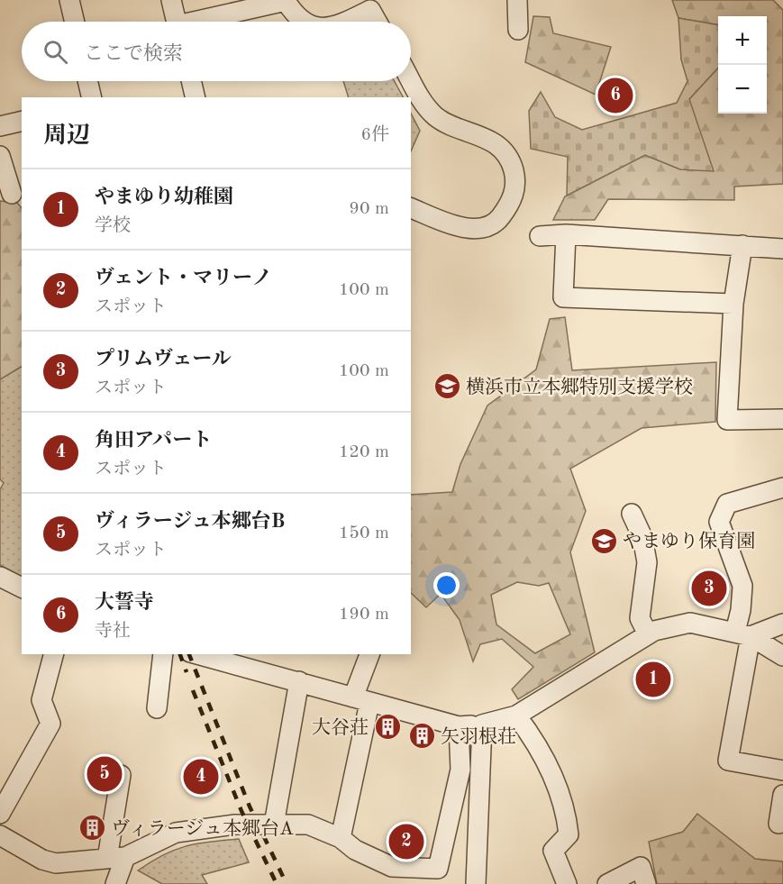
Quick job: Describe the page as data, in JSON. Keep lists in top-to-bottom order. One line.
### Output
{"places":{"school or university":["横浜市立本郷特別支援学校","やまゆり保育園"],"building":["大谷荘","矢羽根荘","ヴィラージュ本郷台A"]},"page":{"map_buttons":["+","−"],"search":"ここで検索","pins":["6","3","1","5","4","2"],"heading":["周辺","6件"],"list":[{"mark":"1","name":"やまゆり幼稚園","note":"学校","value":"90 m"},{"mark":"2","name":"ヴェント・マリーノ","note":"スポット","value":"100 m"},{"mark":"3","name":"プリムヴェール","note":"スポット","value":"100 m"},{"mark":"4","name":"角田アパート","note":"スポット","value":"120 m"},{"mark":"5","name":"ヴィラージュ本郷台B","note":"スポット","value":"150 m"},{"mark":"6","name":"大誓寺","note":"寺社","value":"190 m"}]}}
